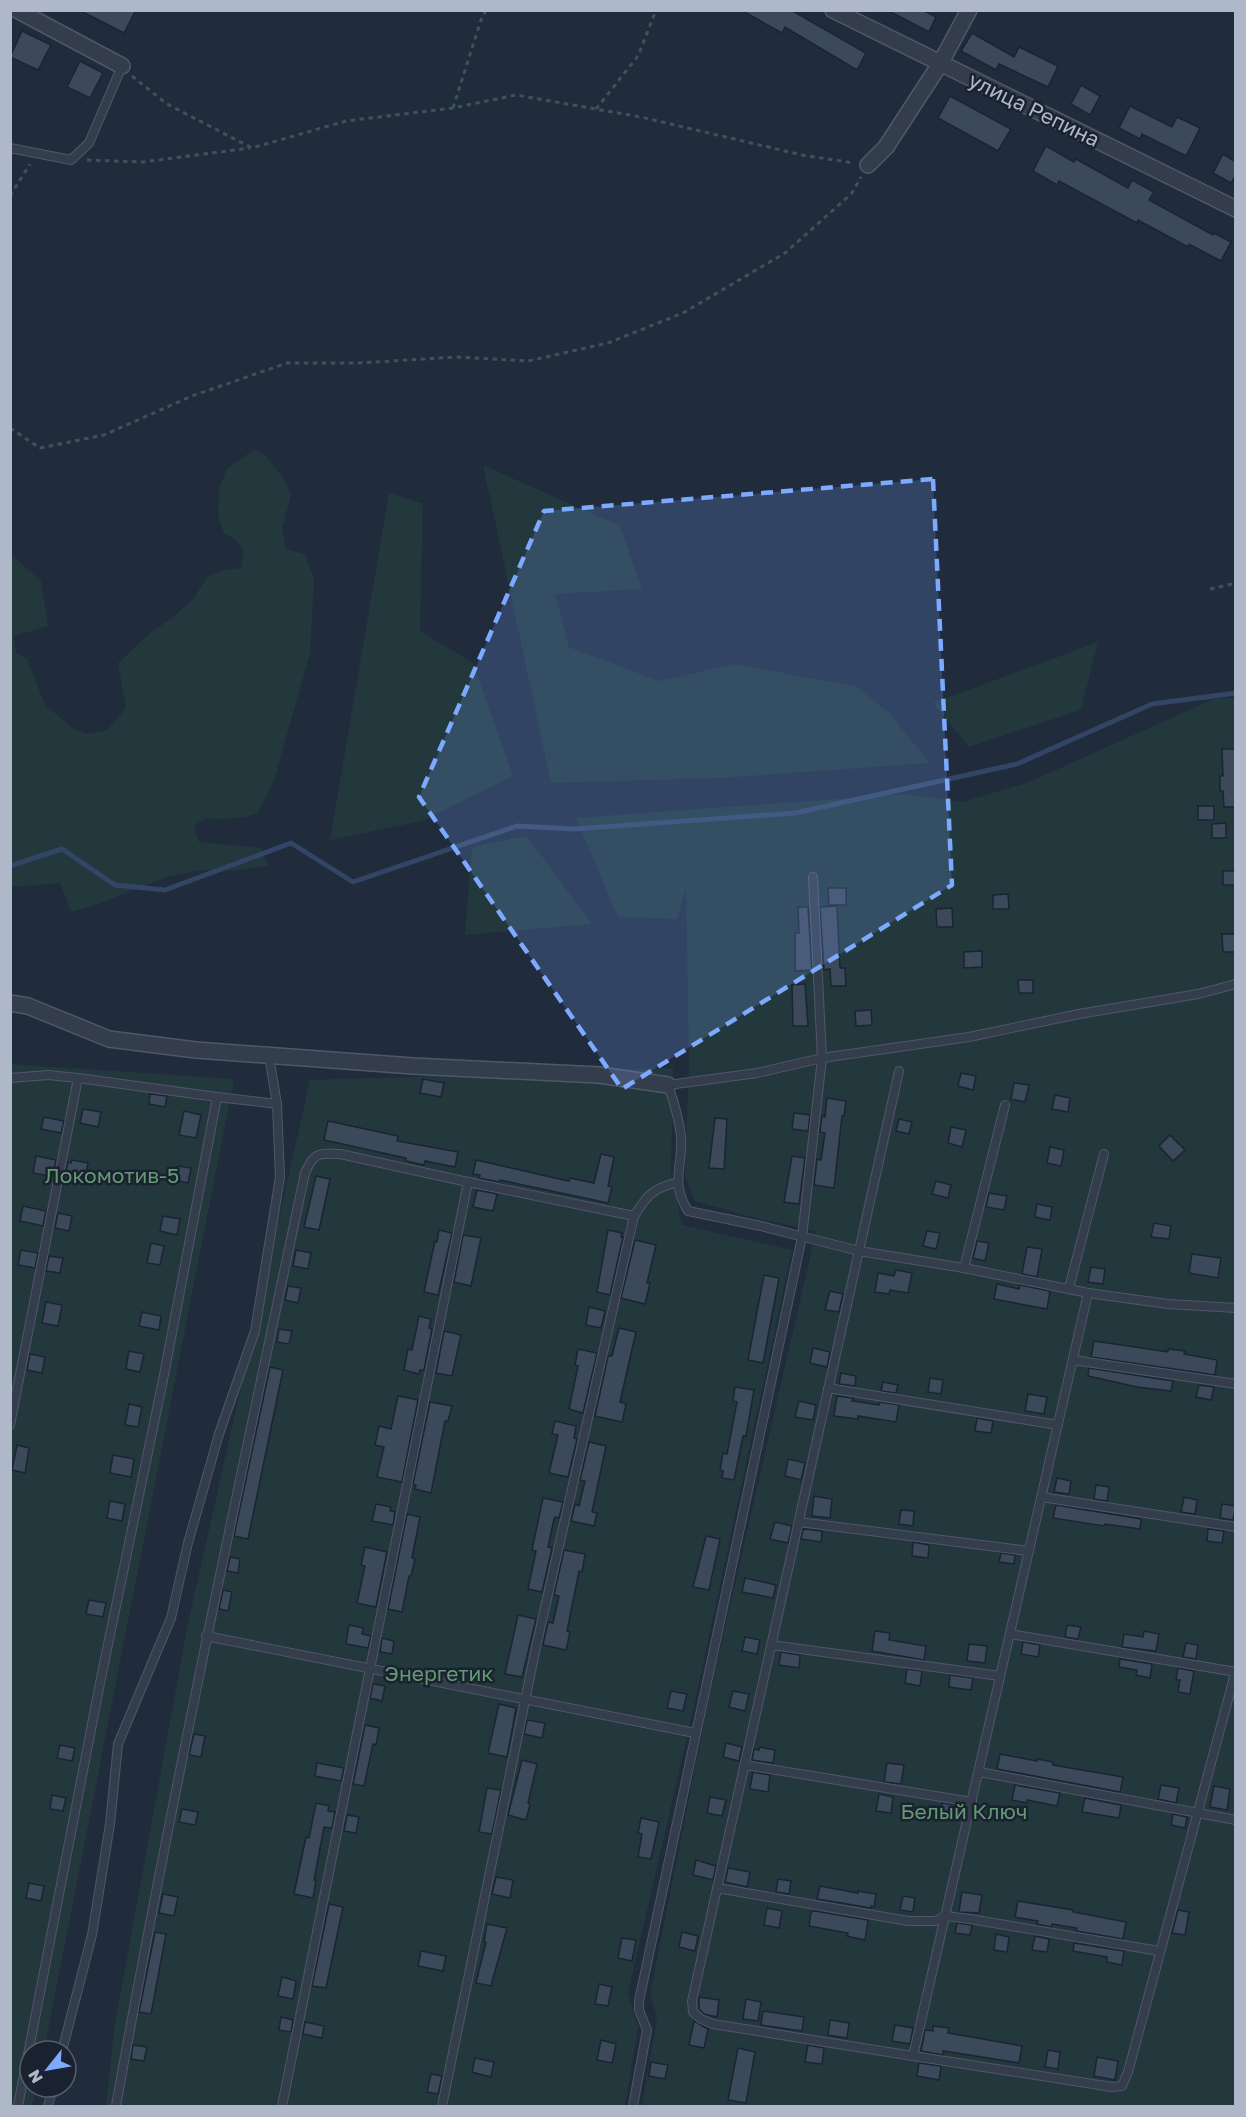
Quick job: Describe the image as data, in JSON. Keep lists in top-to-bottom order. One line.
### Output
{"streets":{"street":["улица Репина"]},"parks":["Локомотив-5","Энергетик","Белый Ключ"],"north":"bottom left"}
